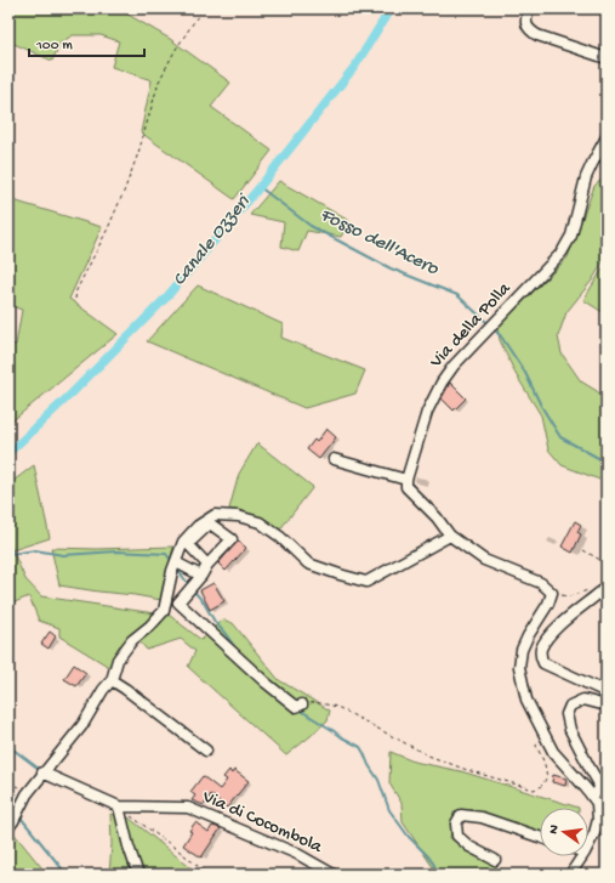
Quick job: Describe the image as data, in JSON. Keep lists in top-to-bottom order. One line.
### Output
{"streets":{"street":["Via della Polla","Via di Cocombola"]},"water":["Canale Ozzeri","Fosso dell'Acero"],"scale_bar":"100 m","north":"left"}
